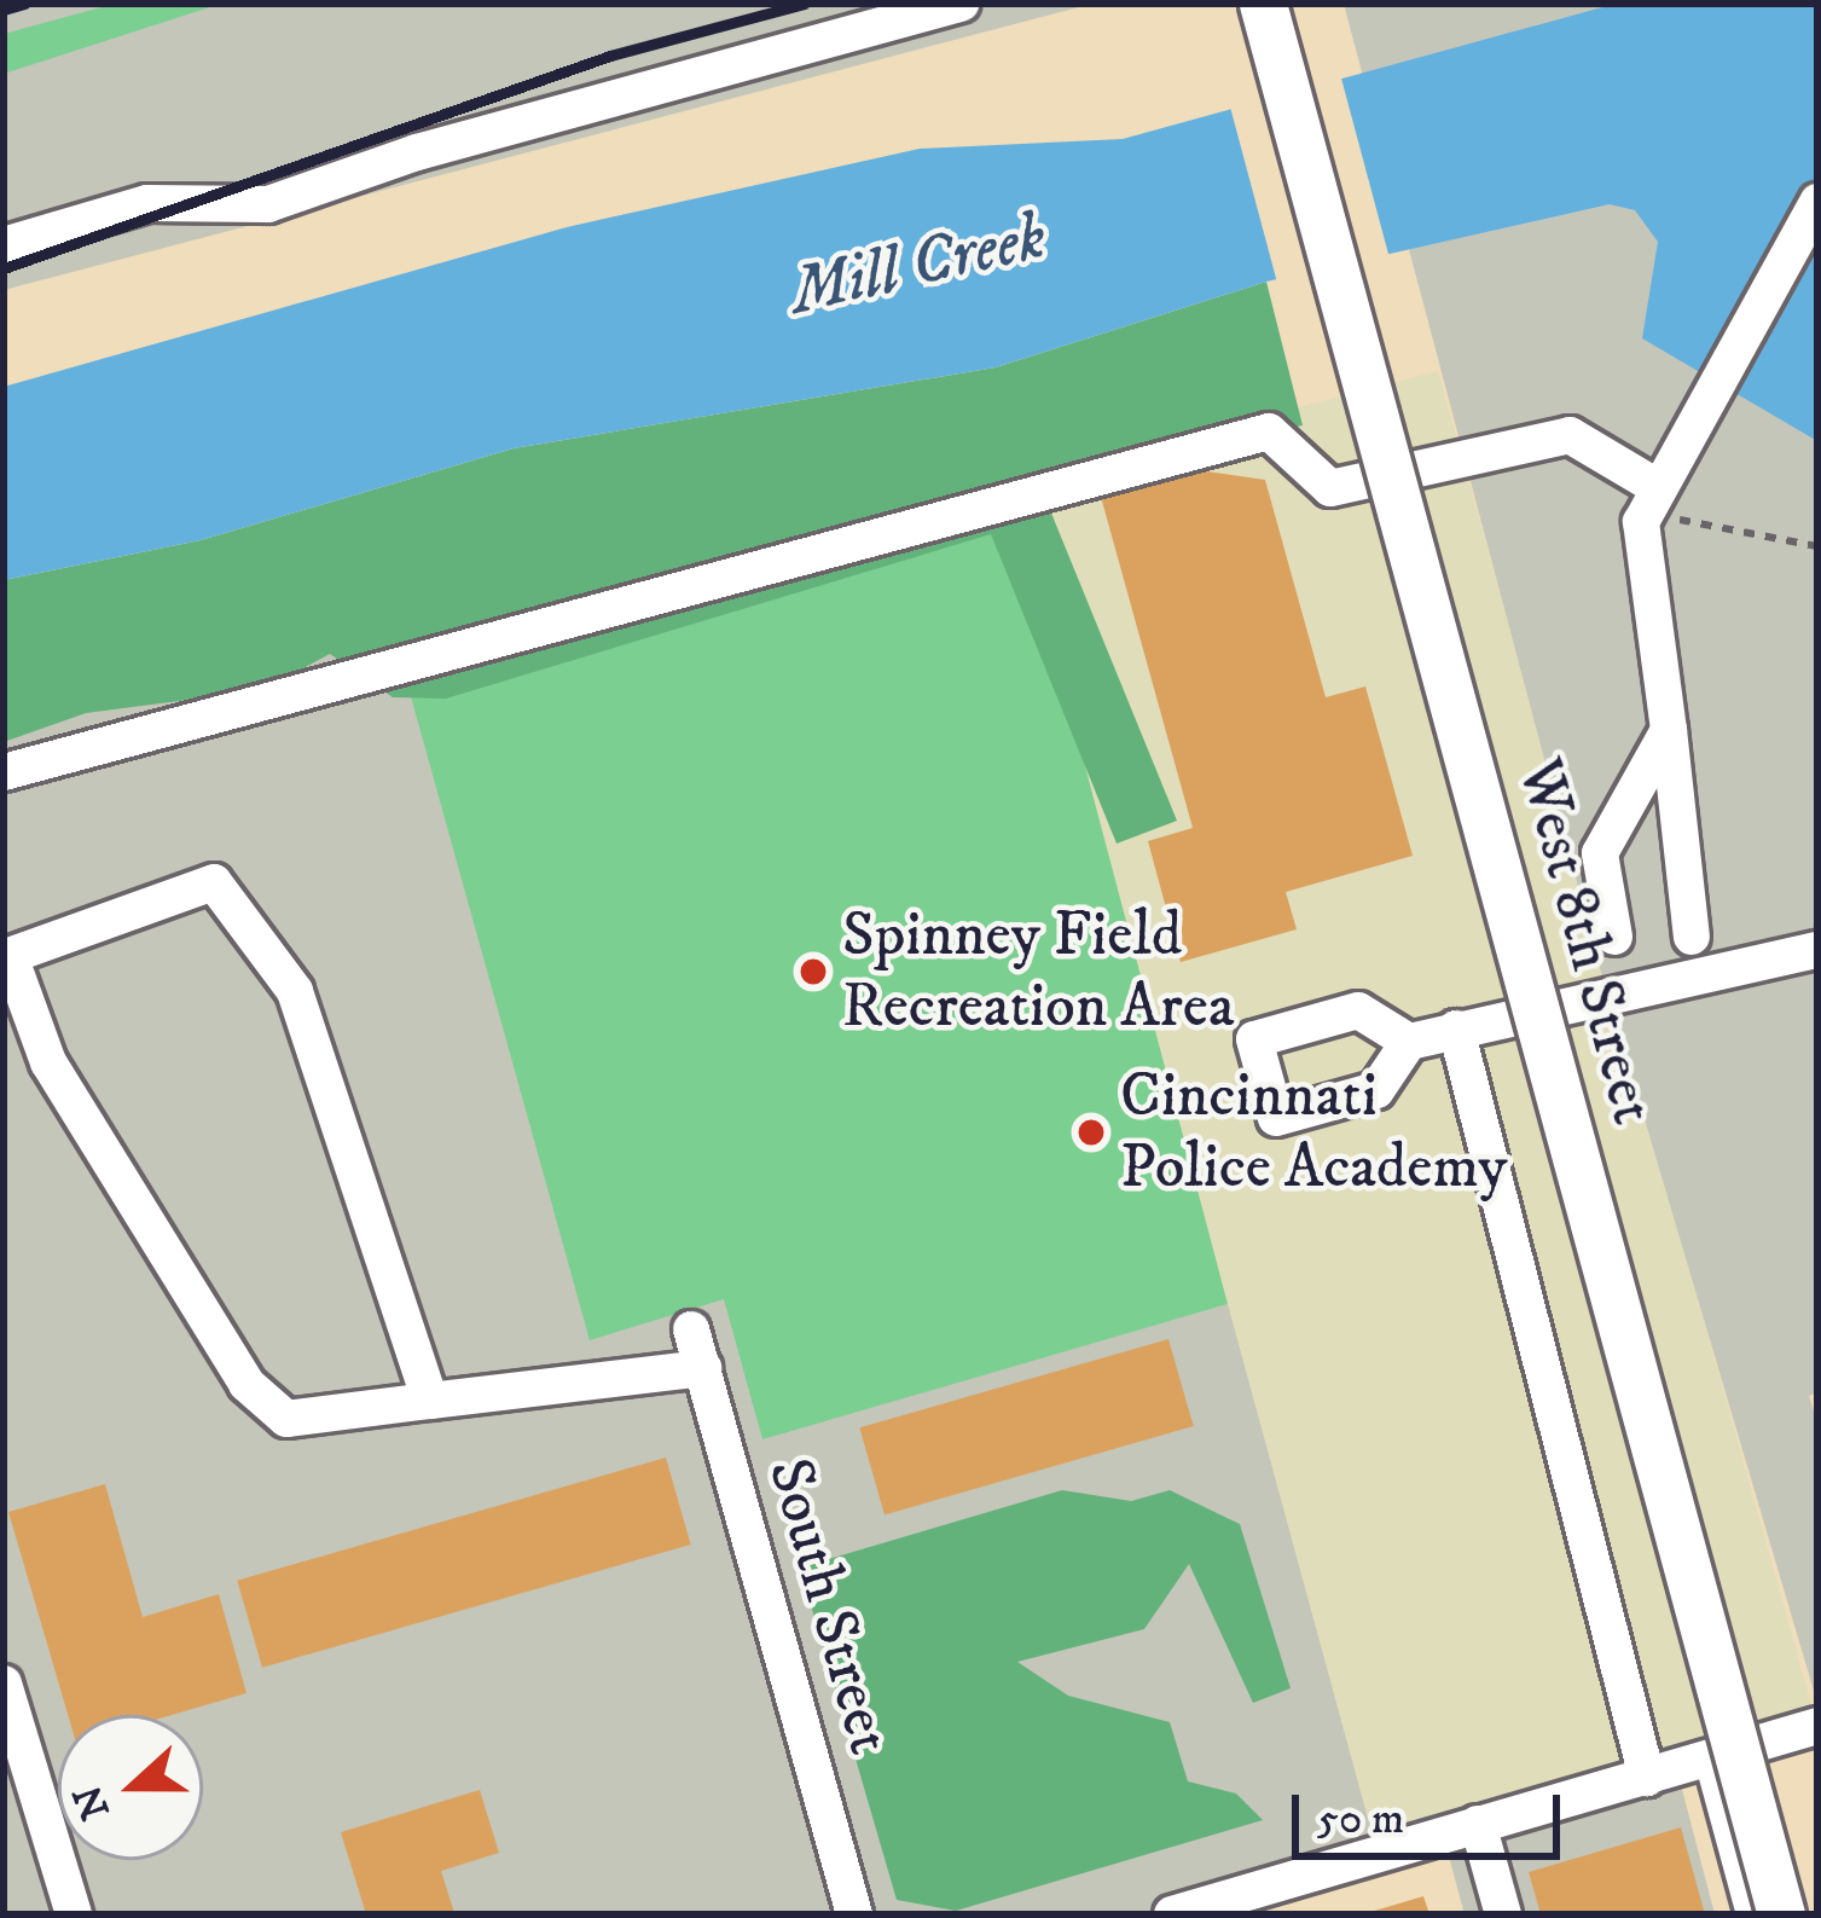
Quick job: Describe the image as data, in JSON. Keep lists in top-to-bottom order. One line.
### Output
{"streets":{"main road":["West 8th Street"],"street":["South Street"]},"water":["Mill Creek"],"places":["Spinney Field Recreation Area","Cincinnati Police Academy"],"scale_bar":"50 m","north":"left"}
